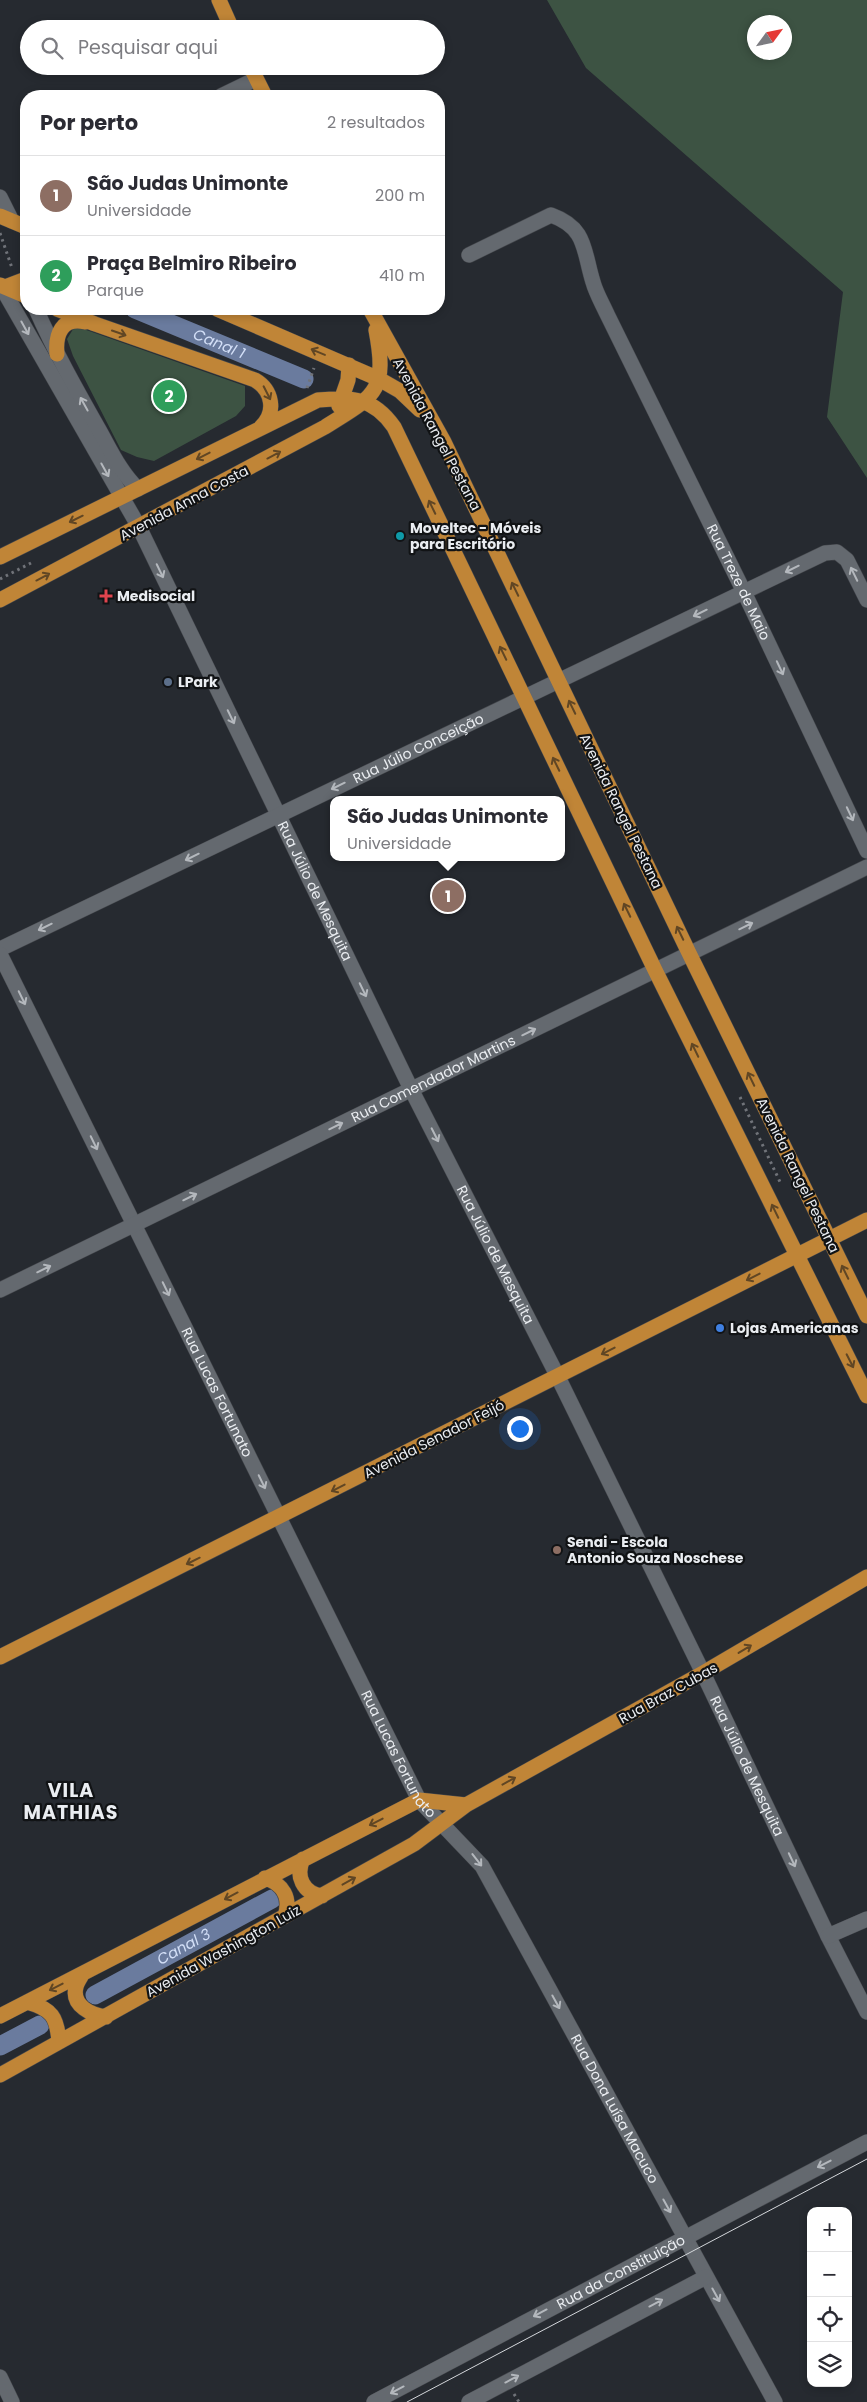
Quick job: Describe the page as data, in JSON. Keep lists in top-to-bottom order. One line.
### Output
{"streets":{"main road":["Avenida Rangel Pestana","Avenida Anna Costa","Avenida Senador Feijó","Rua Braz Cubas","Avenida Washington Luiz"],"street":["Rua Treze de Maio","Rua Júlio Conceição","Rua Júlio de Mesquita","Rua Comendador Martins","Rua Lucas Fortunato","Rua Dona Luísa Macuco","Rua da Constituição"]},"crossings":[["Avenida Rangel Pestana","Rua Júlio Conceição"],["Avenida Rangel Pestana","Rua Comendador Martins"],["Avenida Rangel Pestana","Avenida Senador Feijó"],["Avenida Anna Costa","Rua Júlio de Mesquita"],["Rua Treze de Maio","Rua Júlio Conceição"],["Rua Júlio Conceição","Rua Júlio de Mesquita"],["Rua Júlio de Mesquita","Rua Comendador Martins"],["Rua Júlio de Mesquita","Avenida Senador Feijó"],["Rua Júlio de Mesquita","Rua Braz Cubas"],["Rua Comendador Martins","Rua Lucas Fortunato"],["Rua Lucas Fortunato","Avenida Senador Feijó"],["Rua Lucas Fortunato","Rua Braz Cubas"],["Rua Lucas Fortunato","Avenida Washington Luiz"],["Rua Lucas Fortunato","Rua Dona Luísa Macuco"],["Rua Braz Cubas","Avenida Washington Luiz"],["Rua Braz Cubas","Rua Dona Luísa Macuco"],["Avenida Washington Luiz","Rua Dona Luísa Macuco"],["Rua Dona Luísa Macuco","Rua da Constituição"]],"one_way":["Rua Treze de Maio","Rua Júlio Conceição","Rua Júlio de Mesquita","Rua Comendador Martins","Rua Lucas Fortunato","Avenida Senador Feijó","Rua Braz Cubas","Rua Dona Luísa Macuco"],"districts":["VILA MATHIAS"],"water":["Canal 1","Canal 3"],"places":{"other":["Moveltec - Móveis para Escritório","LPark","Lojas Americanas","Senai - Escola Antonio Souza Noschese"],"health":["Medisocial"]},"north":"top right","page":{"search":"Pesquisar aqui","heading":["Por perto","2 resultados"],"list":[{"mark":"1","name":"São Judas Unimonte","note":"Universidade","value":"200 m"},{"mark":"2","name":"Praça Belmiro Ribeiro","note":"Parque","value":"410 m"}],"pins":["2","1"],"popup":["São Judas Unimonte","Universidade"],"map_buttons":["+","−"]}}
